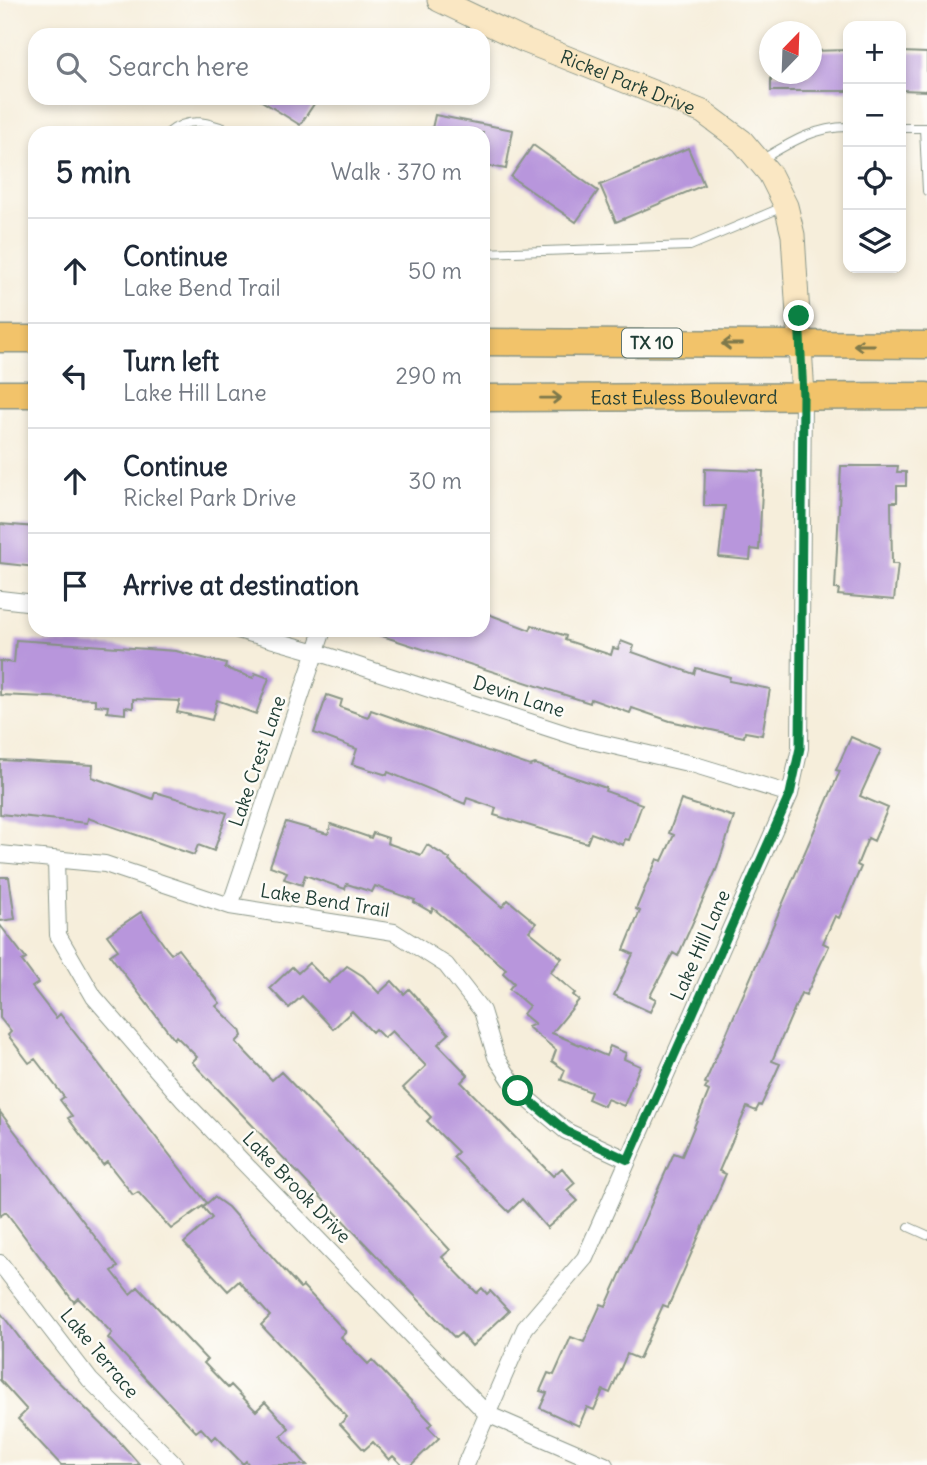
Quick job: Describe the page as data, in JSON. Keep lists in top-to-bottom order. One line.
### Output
{"streets":{"main road":["TX 10","East Euless Boulevard"],"street":["Rickel Park Drive","Devin Lane","Lake Crest Lane","Lake Bend Trail","Lake Hill Lane","Lake Brook Drive","Lake Terrace"]},"crossings":[["Rickel Park Drive","TX 10"],["Rickel Park Drive","East Euless Boulevard"],["Rickel Park Drive","Lake Hill Lane"],["East Euless Boulevard","Lake Hill Lane"],["Devin Lane","Lake Crest Lane"],["Devin Lane","Lake Hill Lane"],["Lake Crest Lane","Lake Bend Trail"],["Lake Bend Trail","Lake Hill Lane"],["Lake Bend Trail","Lake Brook Drive"],["Lake Hill Lane","Lake Brook Drive"]],"north":"top right","page":{"map_buttons":["+","−"],"search":"Search here","heading":["5 min","Walk · 370 m"],"list":[["Continue","Lake Bend Trail","50 m"],["Turn left","Lake Hill Lane","290 m"],["Continue","Rickel Park Drive","30 m"],"Arrive at destination"]}}
